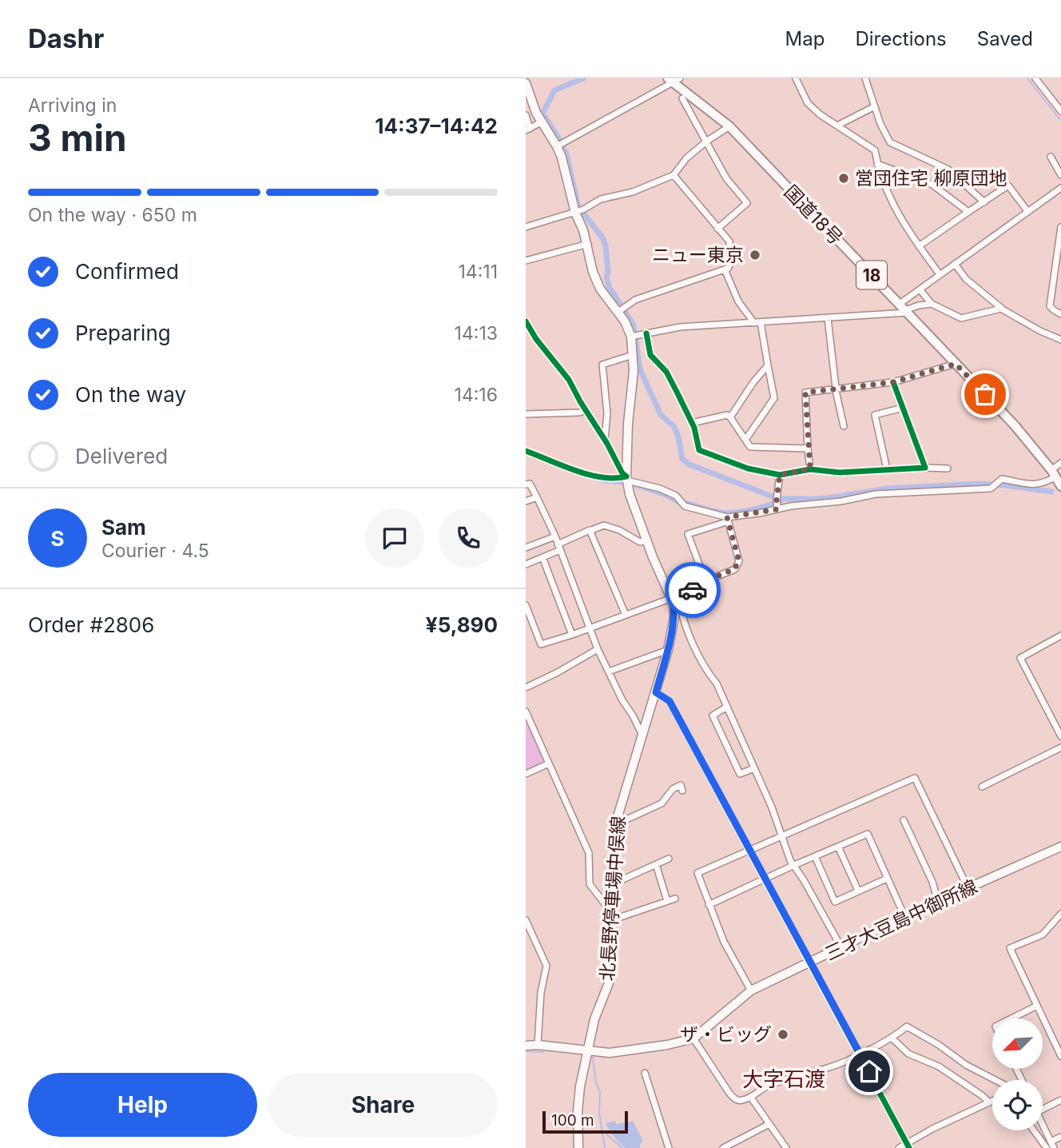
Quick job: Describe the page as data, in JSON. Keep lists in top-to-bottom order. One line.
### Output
{"streets":{"highway":["国道18号","18"],"main road":["北長野停車場中俣線","三才大豆島中御所線"]},"crossings":[["北長野停車場中俣線","三才大豆島中御所線"]],"districts":["大字石渡"],"places":["営団住宅 柳原団地","ニュー東京","ザ・ビッグ"],"scale_bar":"100 m","north":"bottom left","page":{"header":"Dashr","nav":["Map","Directions","Saved"],"heading":["3 min","Arriving in","14:37–14:42"],"panel":["Sam","Courier · 4.5","Order #2806","¥5,890"],"bar":"On the way · 650 m","list":[["Confirmed","14:11"],["Preparing","14:13"],["On the way","14:16"],"Delivered"],"round":"S","buttons":["Help","Share"],"scale":"100 m"}}
